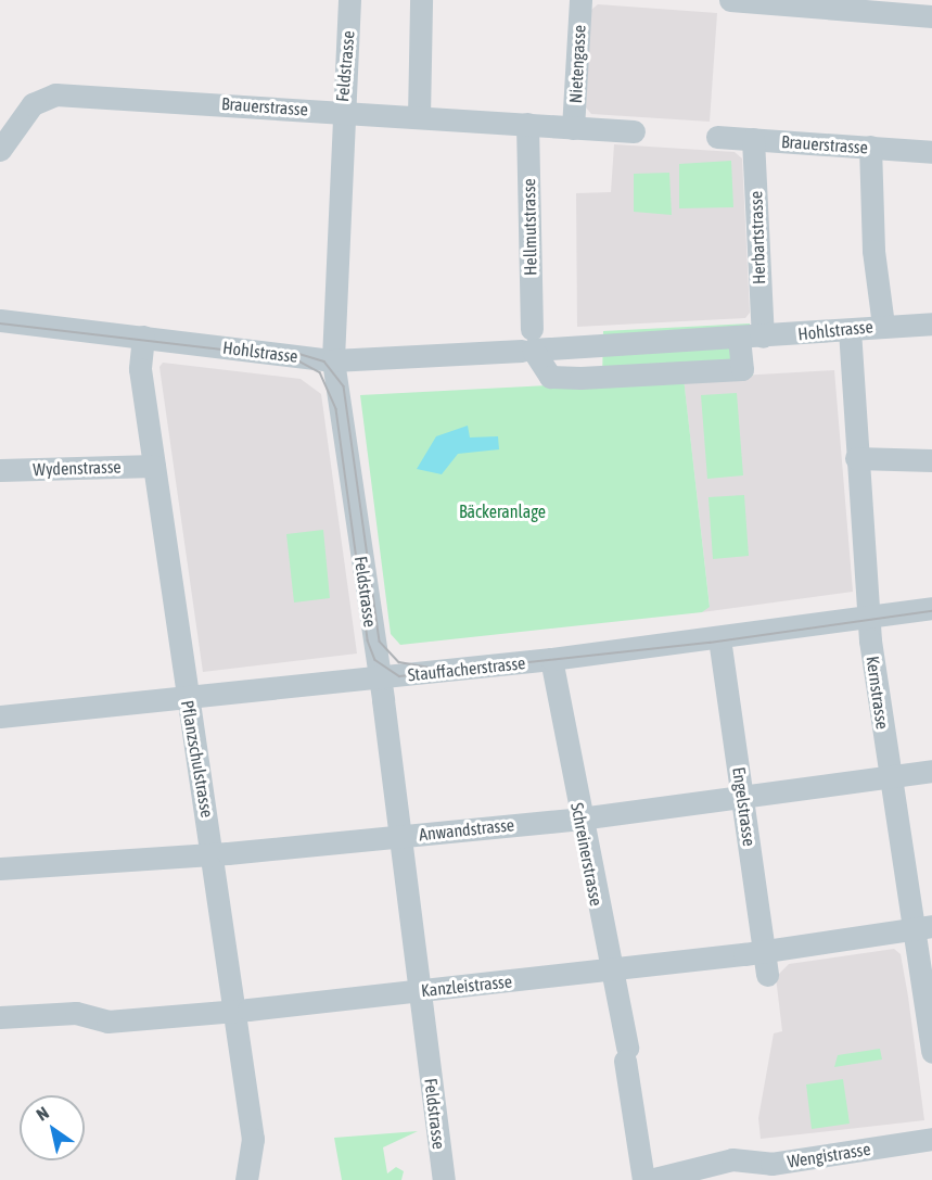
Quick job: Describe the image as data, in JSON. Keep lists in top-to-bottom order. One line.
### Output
{"streets":{"street":["Nietengasse","Feldstrasse","Brauerstrasse","Hellmutstrasse","Herbartstrasse","Hohlstrasse","Wydenstrasse","Stauffacherstrasse","Kernstrasse","Pflanzschulstrasse","Engelstrasse","Anwandstrasse","Schreinerstrasse","Kanzleistrasse","Wengistrasse"]},"crossings":[["Nietengasse","Brauerstrasse"],["Feldstrasse","Brauerstrasse"],["Feldstrasse","Hohlstrasse"],["Feldstrasse","Stauffacherstrasse"],["Feldstrasse","Anwandstrasse"],["Feldstrasse","Kanzleistrasse"],["Brauerstrasse","Hellmutstrasse"],["Brauerstrasse","Herbartstrasse"],["Herbartstrasse","Hohlstrasse"],["Hohlstrasse","Kernstrasse"],["Hohlstrasse","Pflanzschulstrasse"],["Wydenstrasse","Pflanzschulstrasse"],["Stauffacherstrasse","Kernstrasse"],["Stauffacherstrasse","Pflanzschulstrasse"],["Stauffacherstrasse","Engelstrasse"],["Stauffacherstrasse","Schreinerstrasse"],["Kernstrasse","Anwandstrasse"],["Kernstrasse","Kanzleistrasse"],["Pflanzschulstrasse","Anwandstrasse"],["Pflanzschulstrasse","Kanzleistrasse"],["Engelstrasse","Anwandstrasse"],["Engelstrasse","Kanzleistrasse"],["Anwandstrasse","Schreinerstrasse"],["Schreinerstrasse","Kanzleistrasse"]],"parks":["Bäckeranlage"],"north":"top left"}
